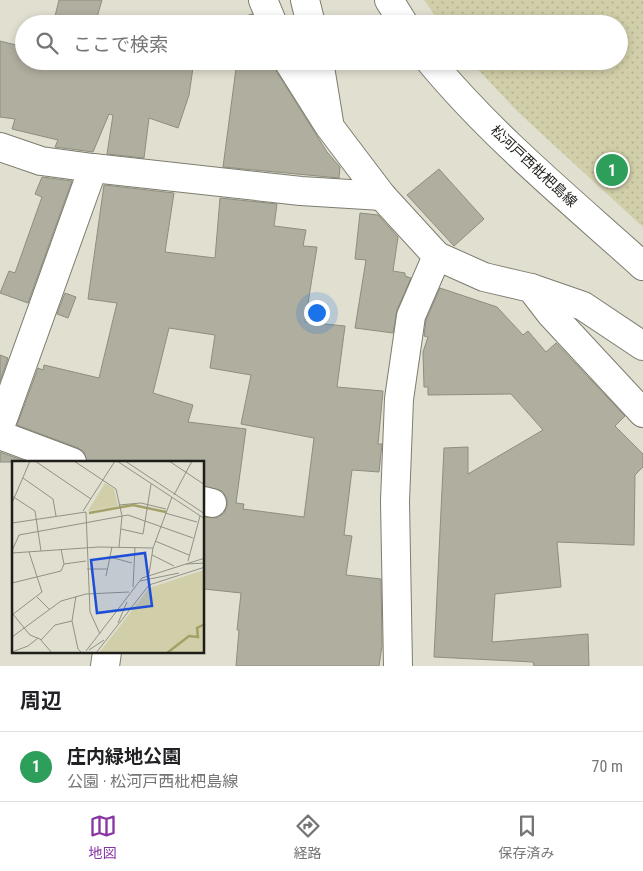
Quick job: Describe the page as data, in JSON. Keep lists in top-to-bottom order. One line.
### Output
{"streets":{"street":["松河戸西枇杷島線"]},"page":{"search":"ここで検索","pins":"1","heading":"周辺","list":[{"mark":"1","name":"庄内緑地公園","note":"公園 · 松河戸西枇杷島線","value":"70 m"}],"nav":["地図","経路","保存済み"]}}
